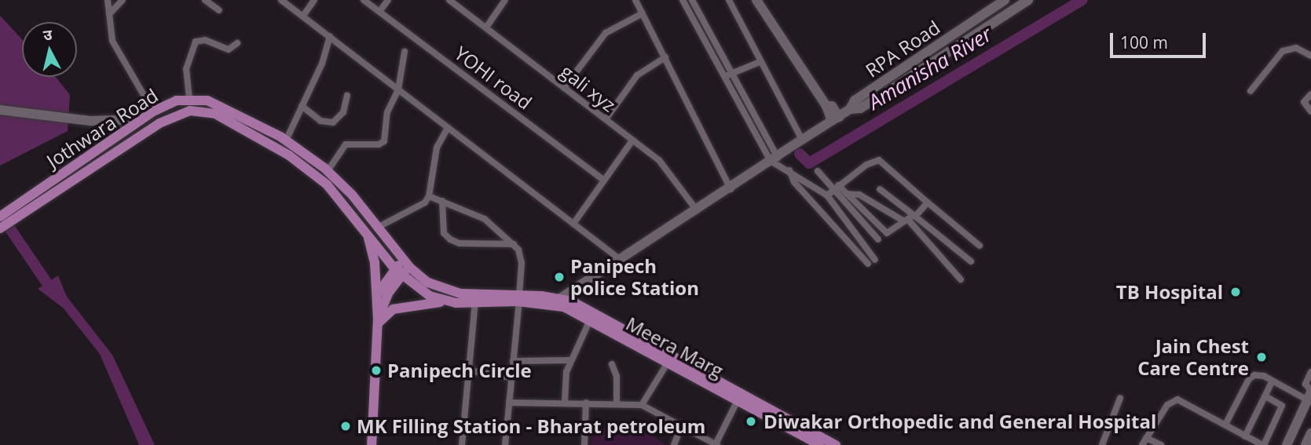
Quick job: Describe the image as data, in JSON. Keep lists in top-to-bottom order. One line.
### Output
{"streets":{"main road":["Jothwara Road","Meera Marg"],"street":["RPA Road","YOHI road","gali xyz"]},"crossings":[["Jothwara Road","Meera Marg"]],"water":["Amanisha River"],"places":["Panipech police Station","TB Hospital","Jain Chest Care Centre","Panipech Circle","Diwakar Orthopedic and General Hospital","MK Filling Station - Bharat petroleum"],"scale_bar":"100 m","north":"top"}
